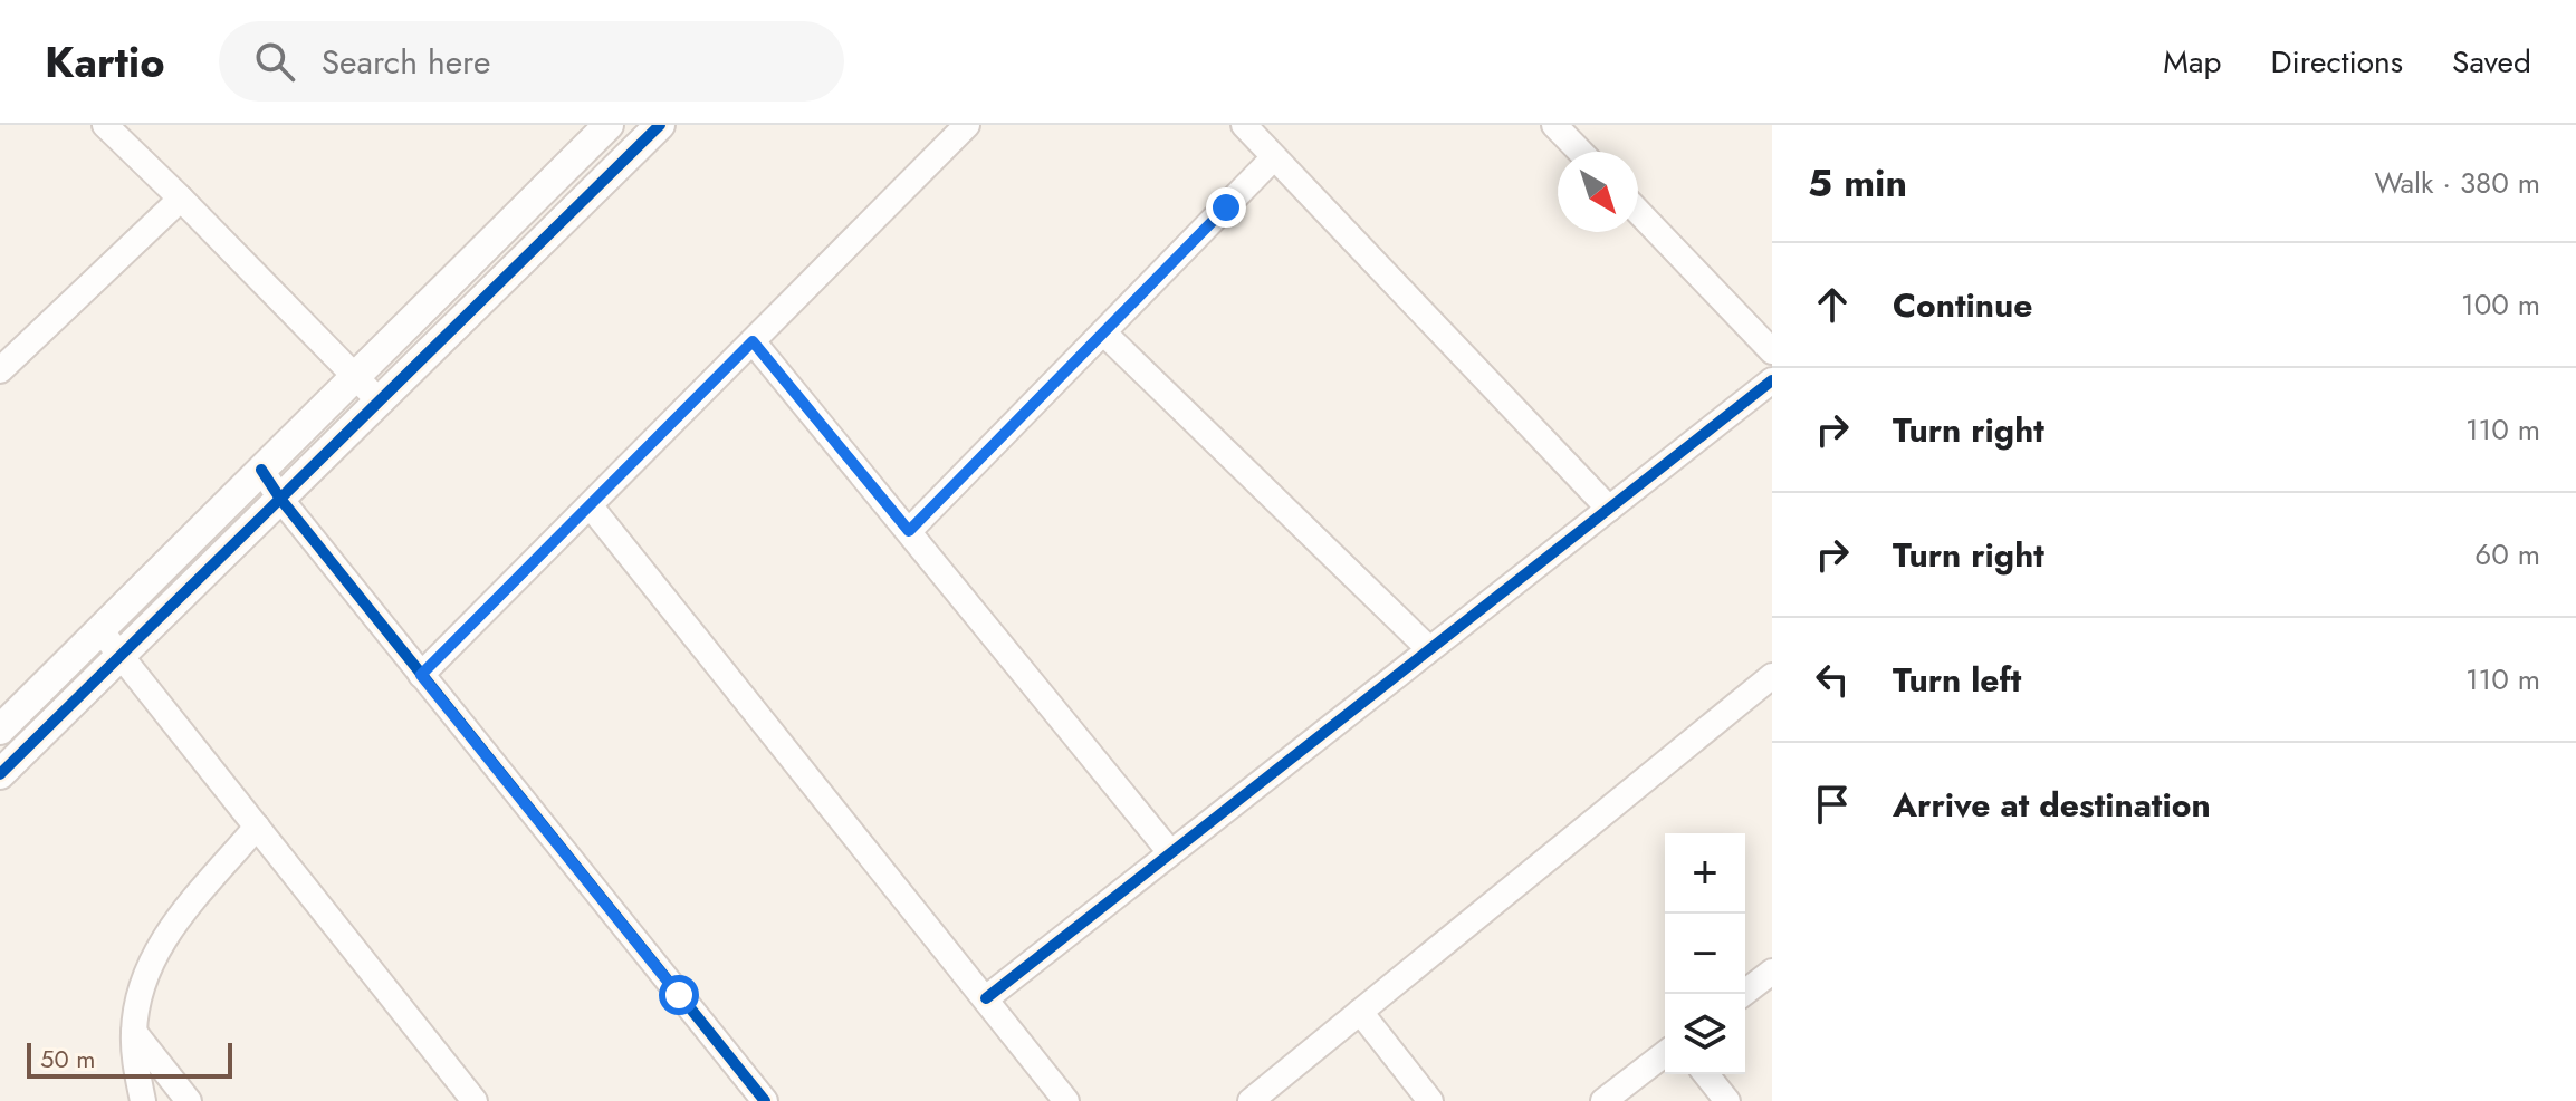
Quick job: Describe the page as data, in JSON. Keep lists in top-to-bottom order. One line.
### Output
{"scale_bar":"50 m","north":"bottom right","page":{"header":"Kartio","search":"Search here","nav":["Map","Directions","Saved"],"heading":["5 min","Walk · 380 m"],"list":[["Continue","100 m"],["Turn right","110 m"],["Turn right","60 m"],["Turn left","110 m"],"Arrive at destination"],"map_buttons":["+","−"],"scale":"50 m"}}
